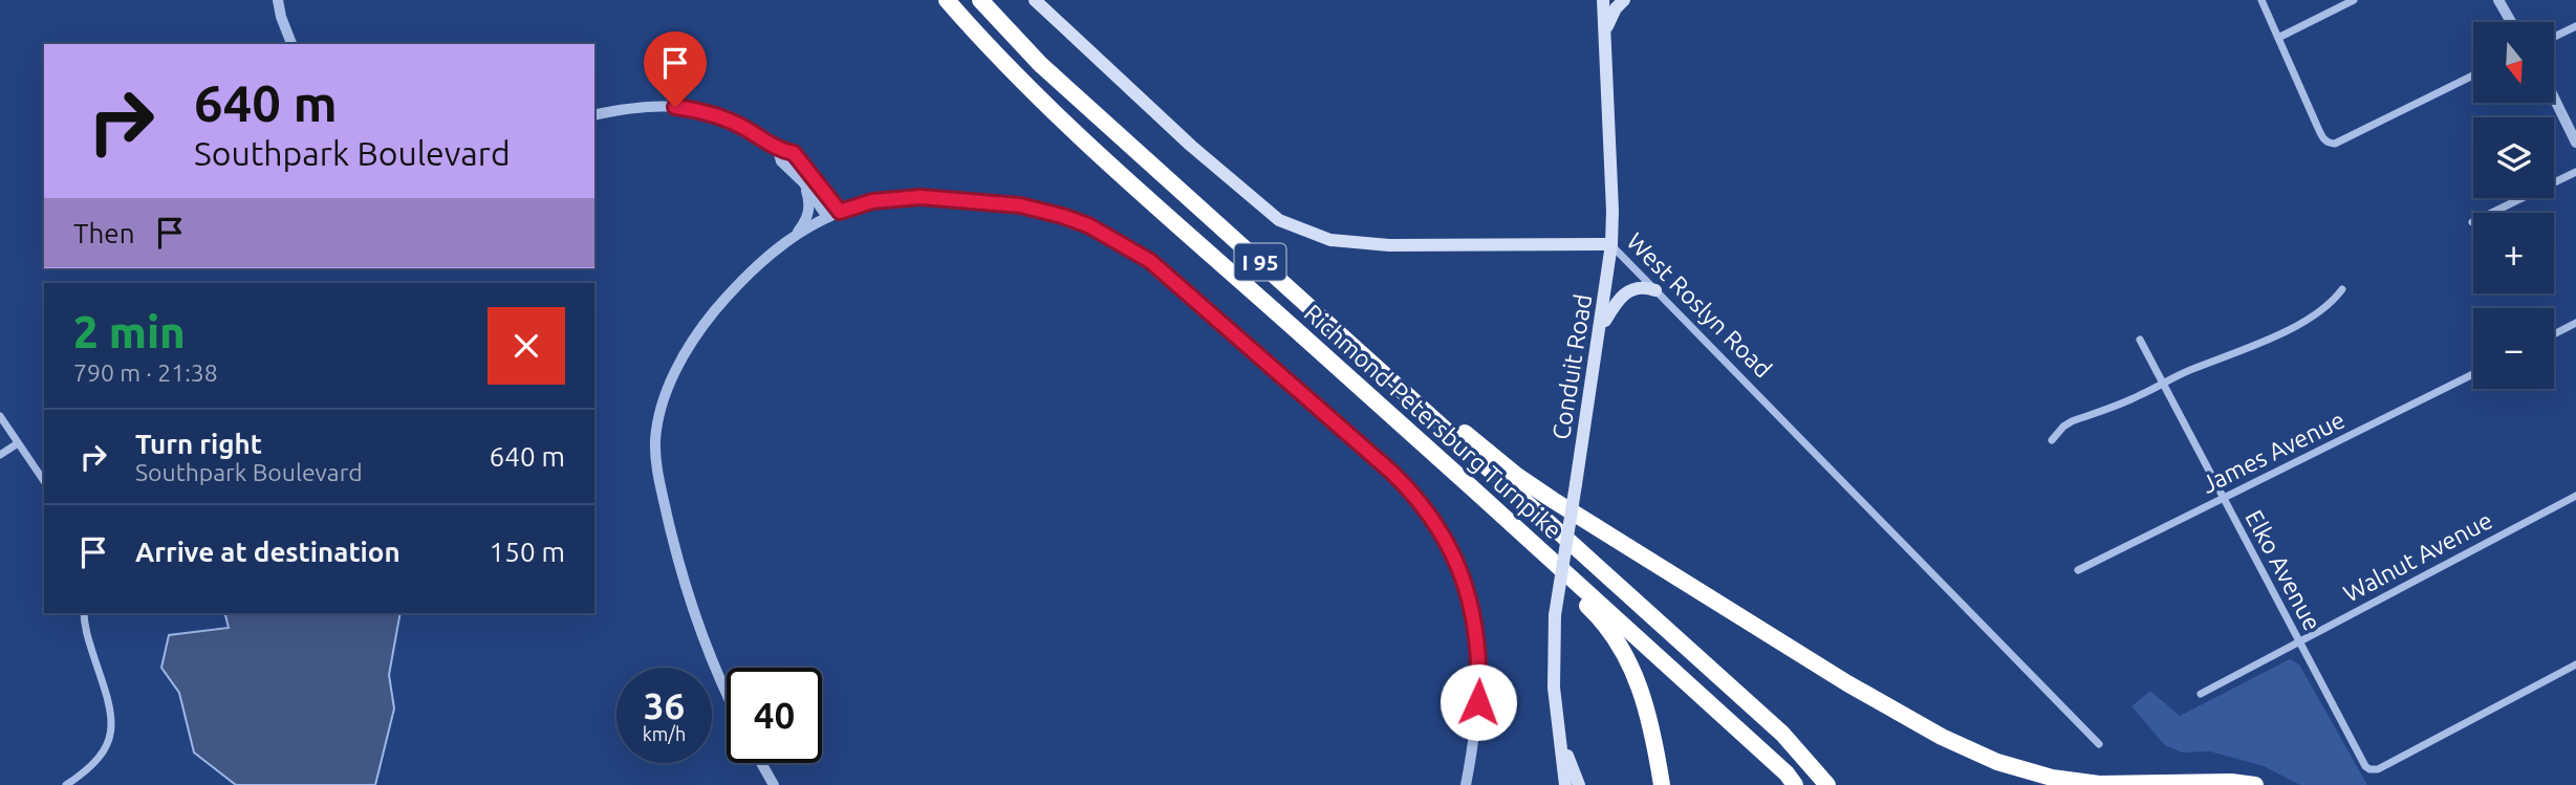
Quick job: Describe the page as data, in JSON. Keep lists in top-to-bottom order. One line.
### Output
{"streets":{"highway":["I 95","Richmond-Petersburg Turnpike"],"main road":["West Roslyn Road","Conduit Road"],"street":["James Avenue","Walnut Avenue","Elko Avenue"]},"crossings":[["West Roslyn Road","Conduit Road"],["James Avenue","Elko Avenue"],["Walnut Avenue","Elko Avenue"]],"north":"bottom","page":{"map_buttons":["+","−"],"turn":["640 m","Southpark Boulevard"],"then":"Then","heading":["2 min","790 m · 21:38"],"list":[{"name":"Turn right","note":"Southpark Boulevard","value":"640 m"},{"name":"Arrive at destination","value":"150 m"}],"speed":"36 km/h","limit":"40"}}
